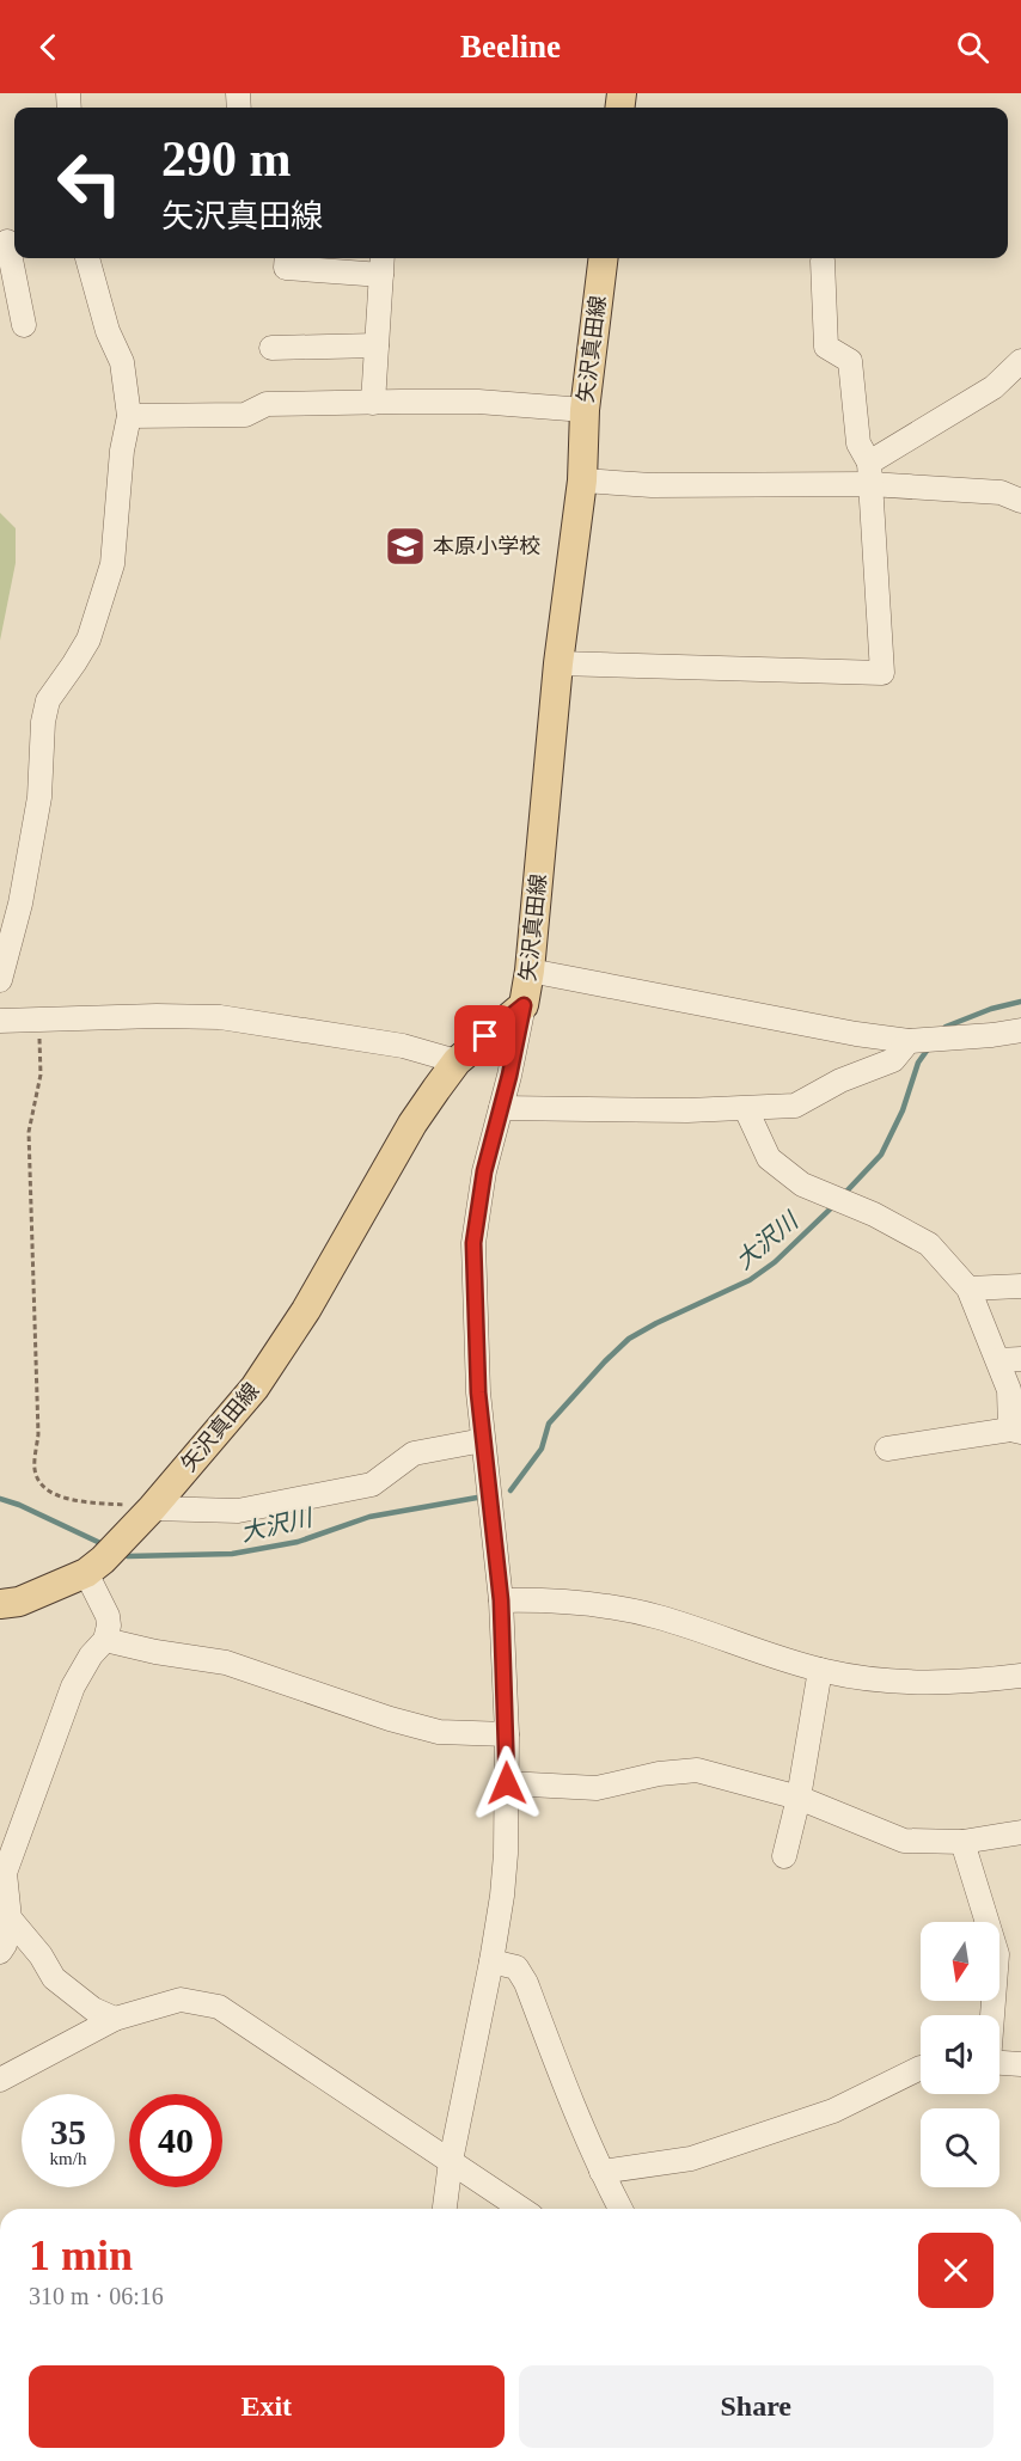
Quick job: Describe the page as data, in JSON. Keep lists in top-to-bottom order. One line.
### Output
{"streets":{"main road":["矢沢真田線"]},"water":["大沢川"],"places":{"school or university":["本原小学校"]},"north":"bottom","page":{"header":"Beeline","turn":["290 m","矢沢真田線"],"speed":"35 km/h","limit":"40","heading":["1 min","310 m · 06:16"],"buttons":["Exit","Share"]}}
